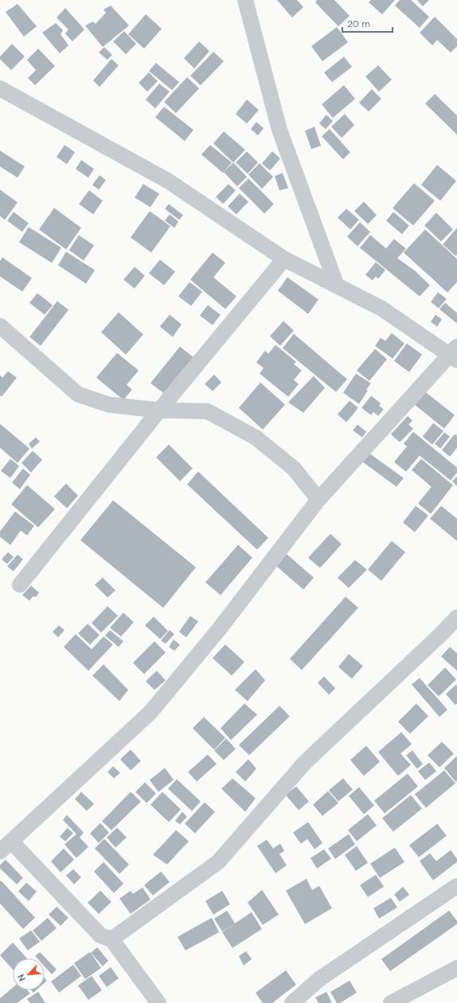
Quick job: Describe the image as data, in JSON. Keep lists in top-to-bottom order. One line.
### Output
{"scale_bar":"20 m","north":"bottom left"}
